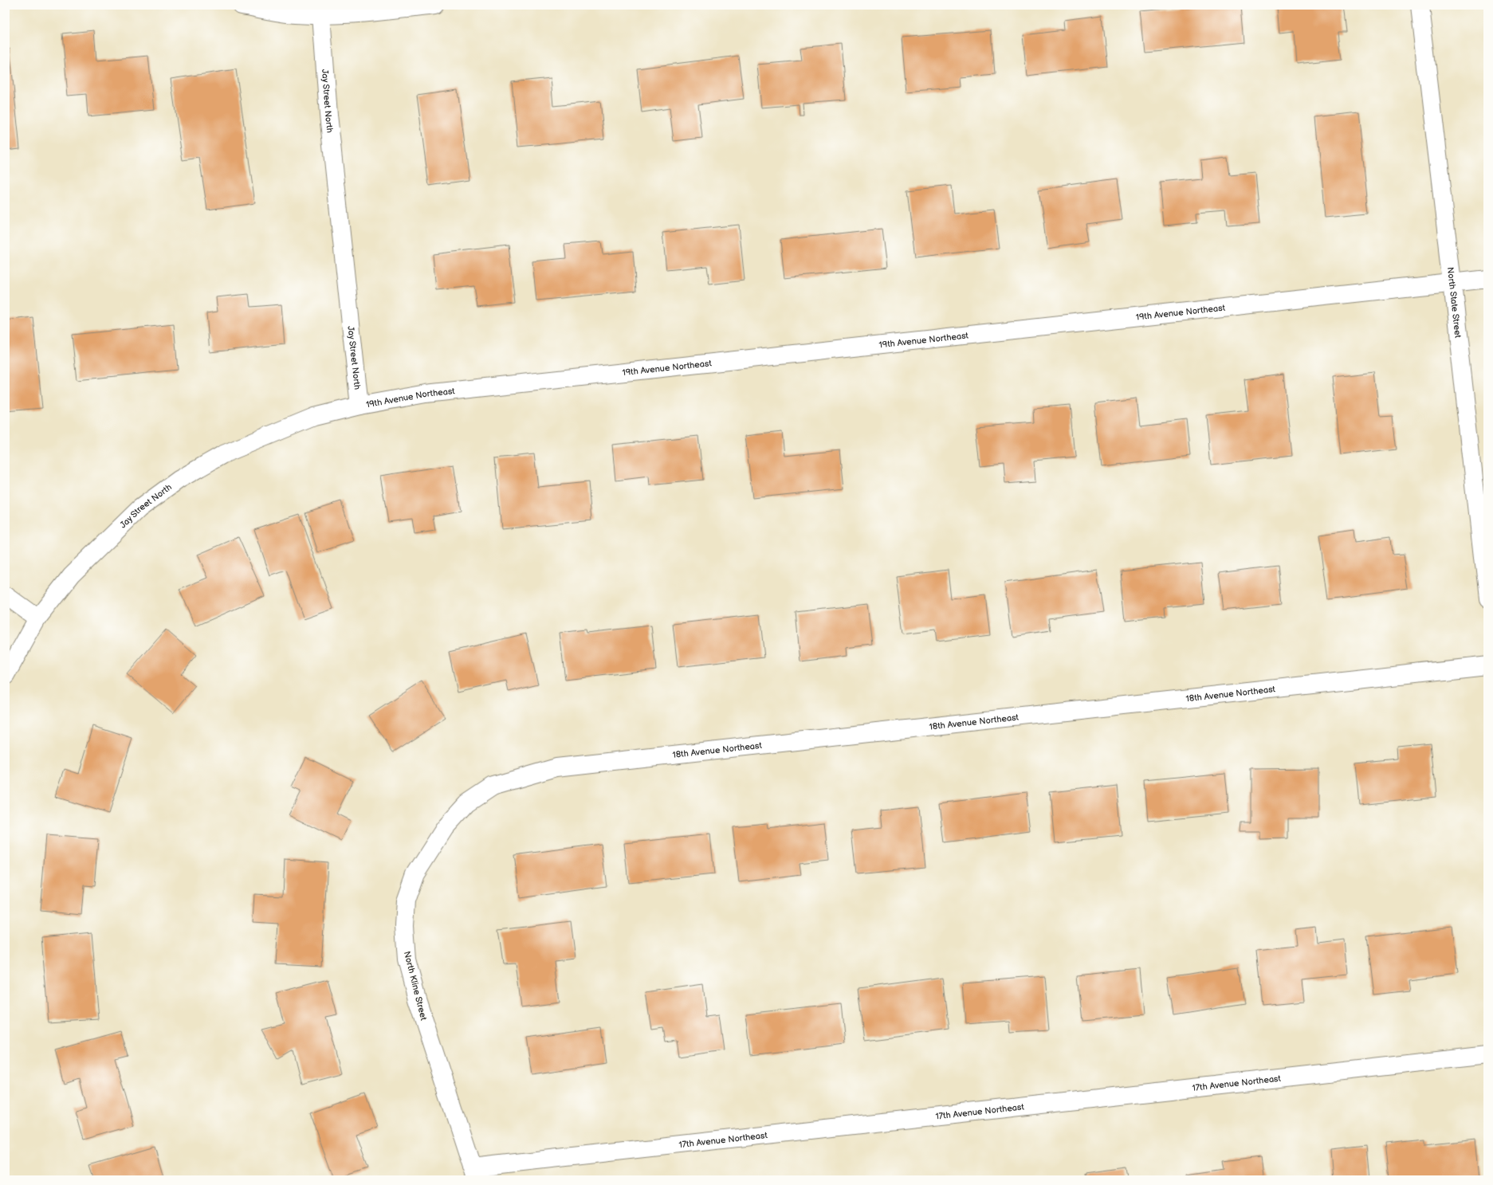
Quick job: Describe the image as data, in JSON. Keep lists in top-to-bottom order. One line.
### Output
{"streets":{"street":["Jay Street North","North State Street","19th Avenue Northeast","18th Avenue Northeast","North Kline Street","17th Avenue Northeast"]},"crossings":[["Jay Street North","19th Avenue Northeast"],["North State Street","19th Avenue Northeast"],["18th Avenue Northeast","North Kline Street"],["North Kline Street","17th Avenue Northeast"]]}
